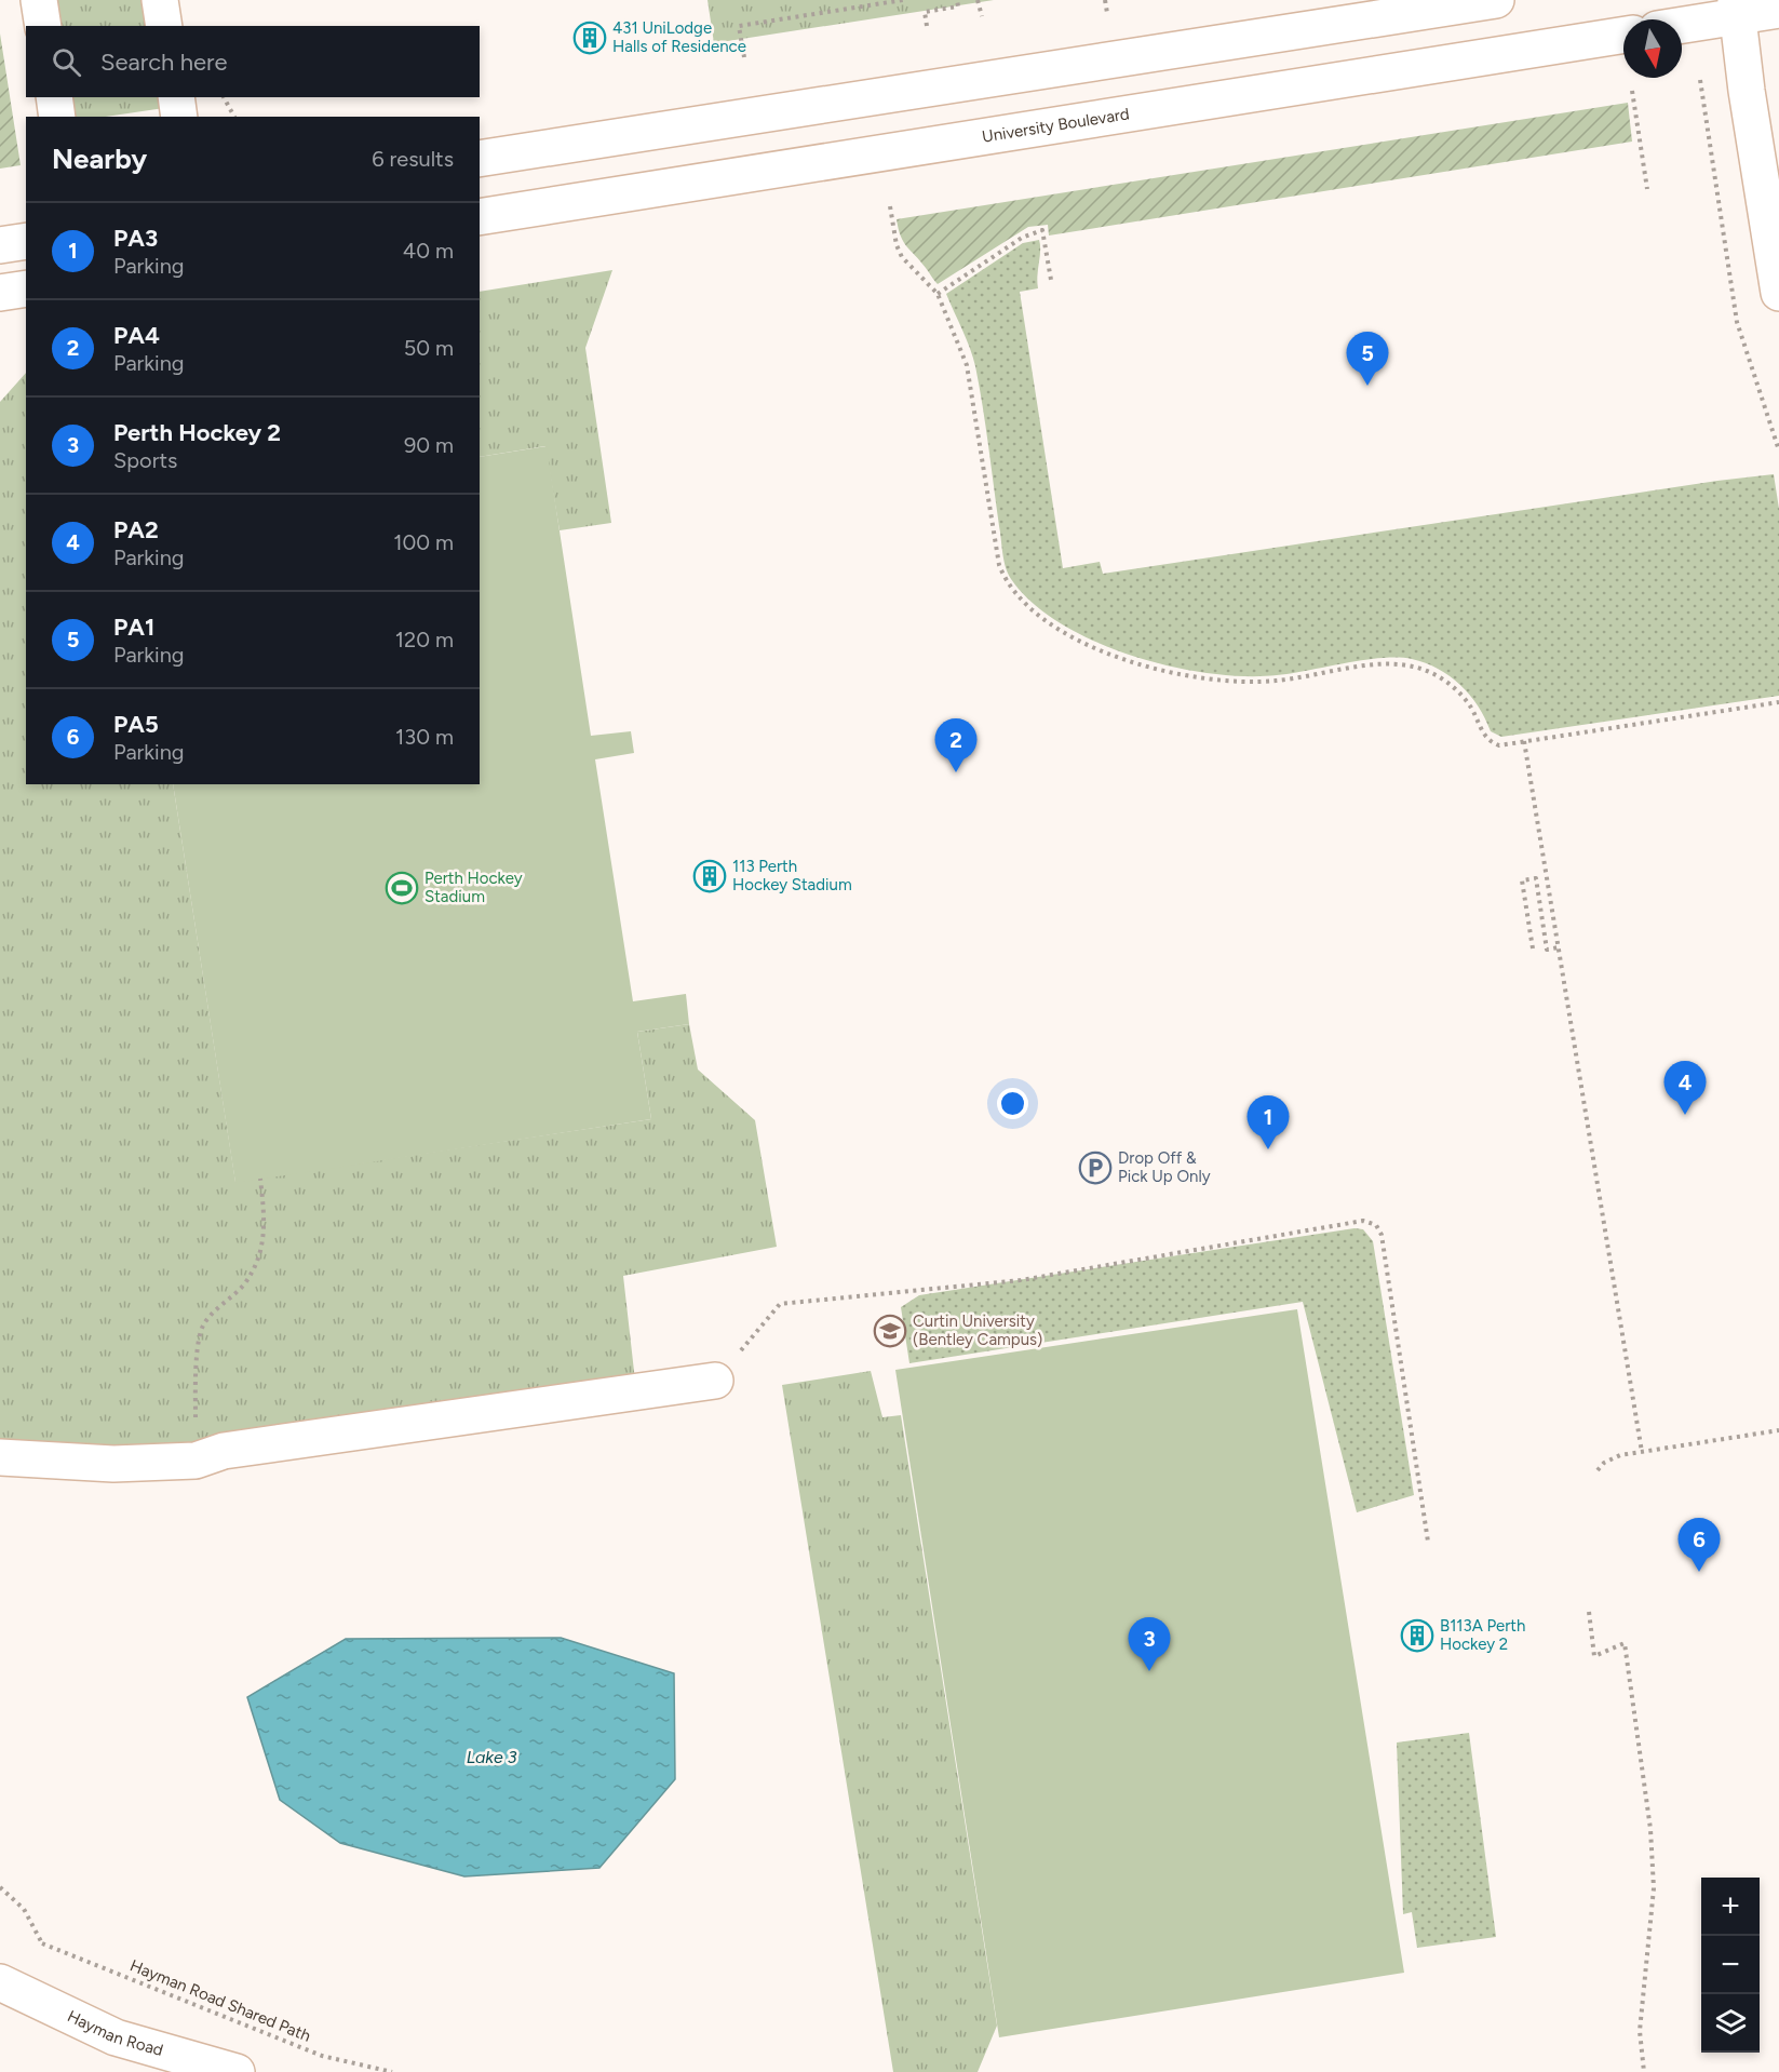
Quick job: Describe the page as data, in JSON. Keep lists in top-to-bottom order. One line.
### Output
{"streets":{"street":["University Boulevard","Hayman Road"],"path":["Hayman Road Shared Path"]},"water":["Lake 3"],"places":{"building":["431 UniLodge Halls of Residence","113 Perth Hockey Stadium","B113A Perth Hockey 2"],"sports":["Perth Hockey Stadium"],"parking":["Drop Off & Pick Up Only"],"school or university":["Curtin University (Bentley Campus)"]},"north":"bottom","page":{"search":"Search here","heading":["Nearby","6 results"],"list":[{"mark":"1","name":"PA3","note":"Parking","value":"40 m"},{"mark":"2","name":"PA4","note":"Parking","value":"50 m"},{"mark":"3","name":"Perth Hockey 2","note":"Sports","value":"90 m"},{"mark":"4","name":"PA2","note":"Parking","value":"100 m"},{"mark":"5","name":"PA1","note":"Parking","value":"120 m"},{"mark":"6","name":"PA5","note":"Parking","value":"130 m"}],"pins":["5","2","4","1","6","3"],"map_buttons":["+","−"]}}
